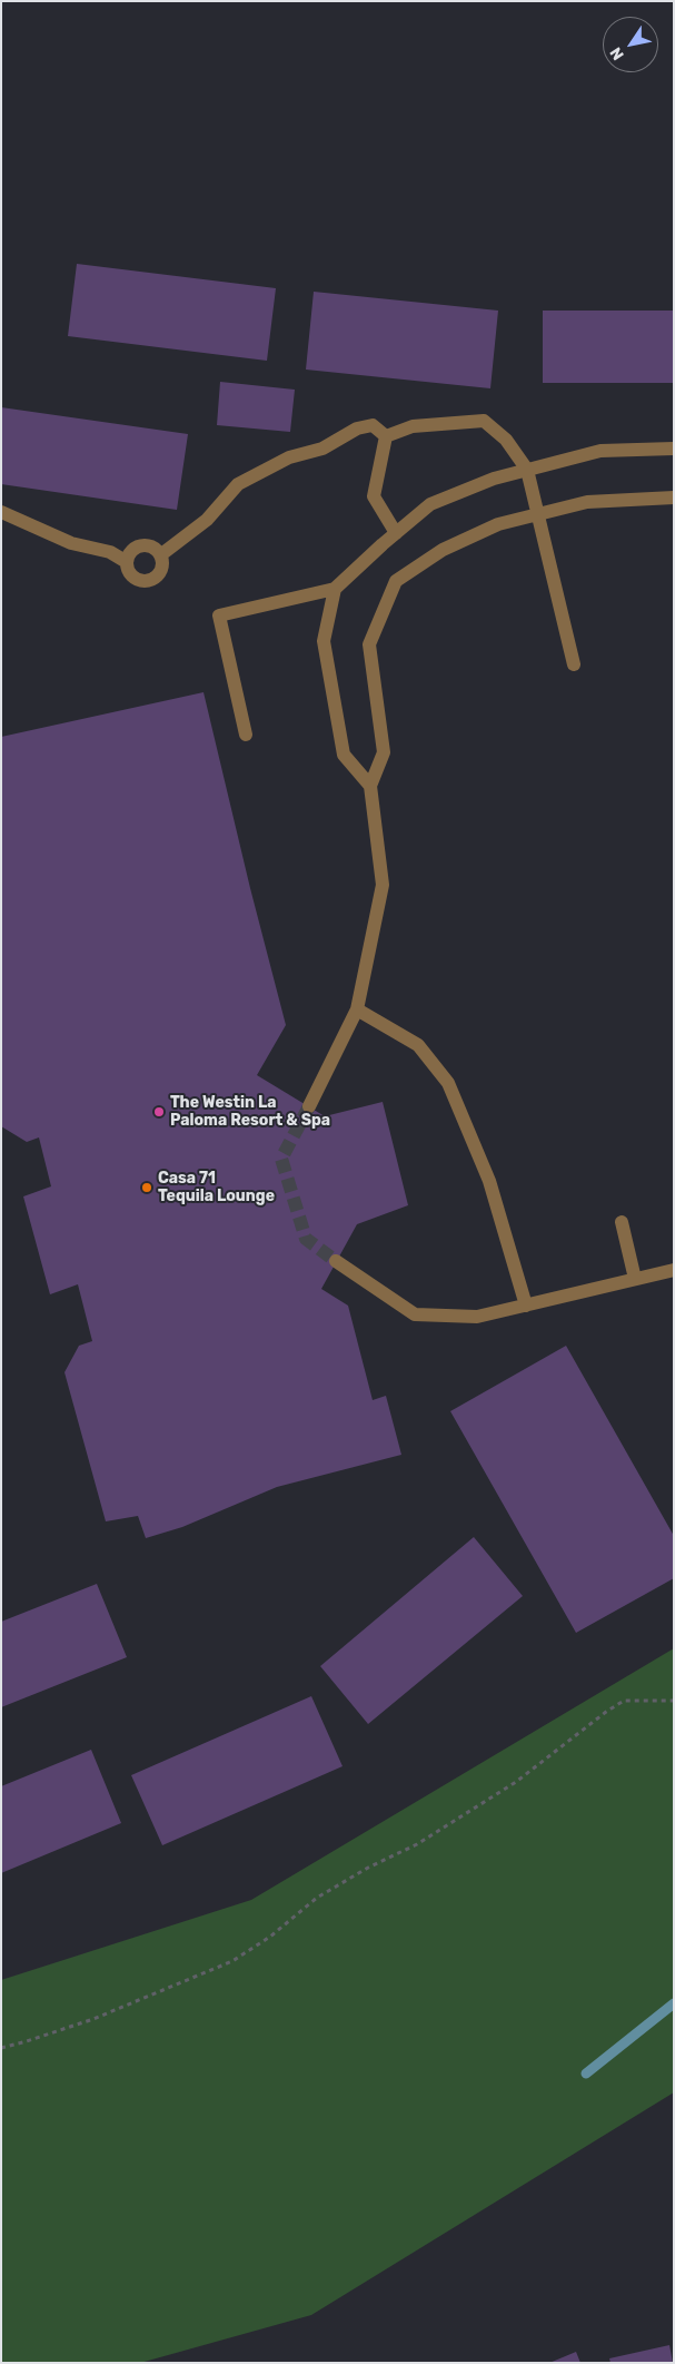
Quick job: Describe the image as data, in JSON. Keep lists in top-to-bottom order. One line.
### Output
{"places":["The Westin La Paloma Resort & Spa","Casa 71 Tequila Lounge"],"north":"bottom left"}
